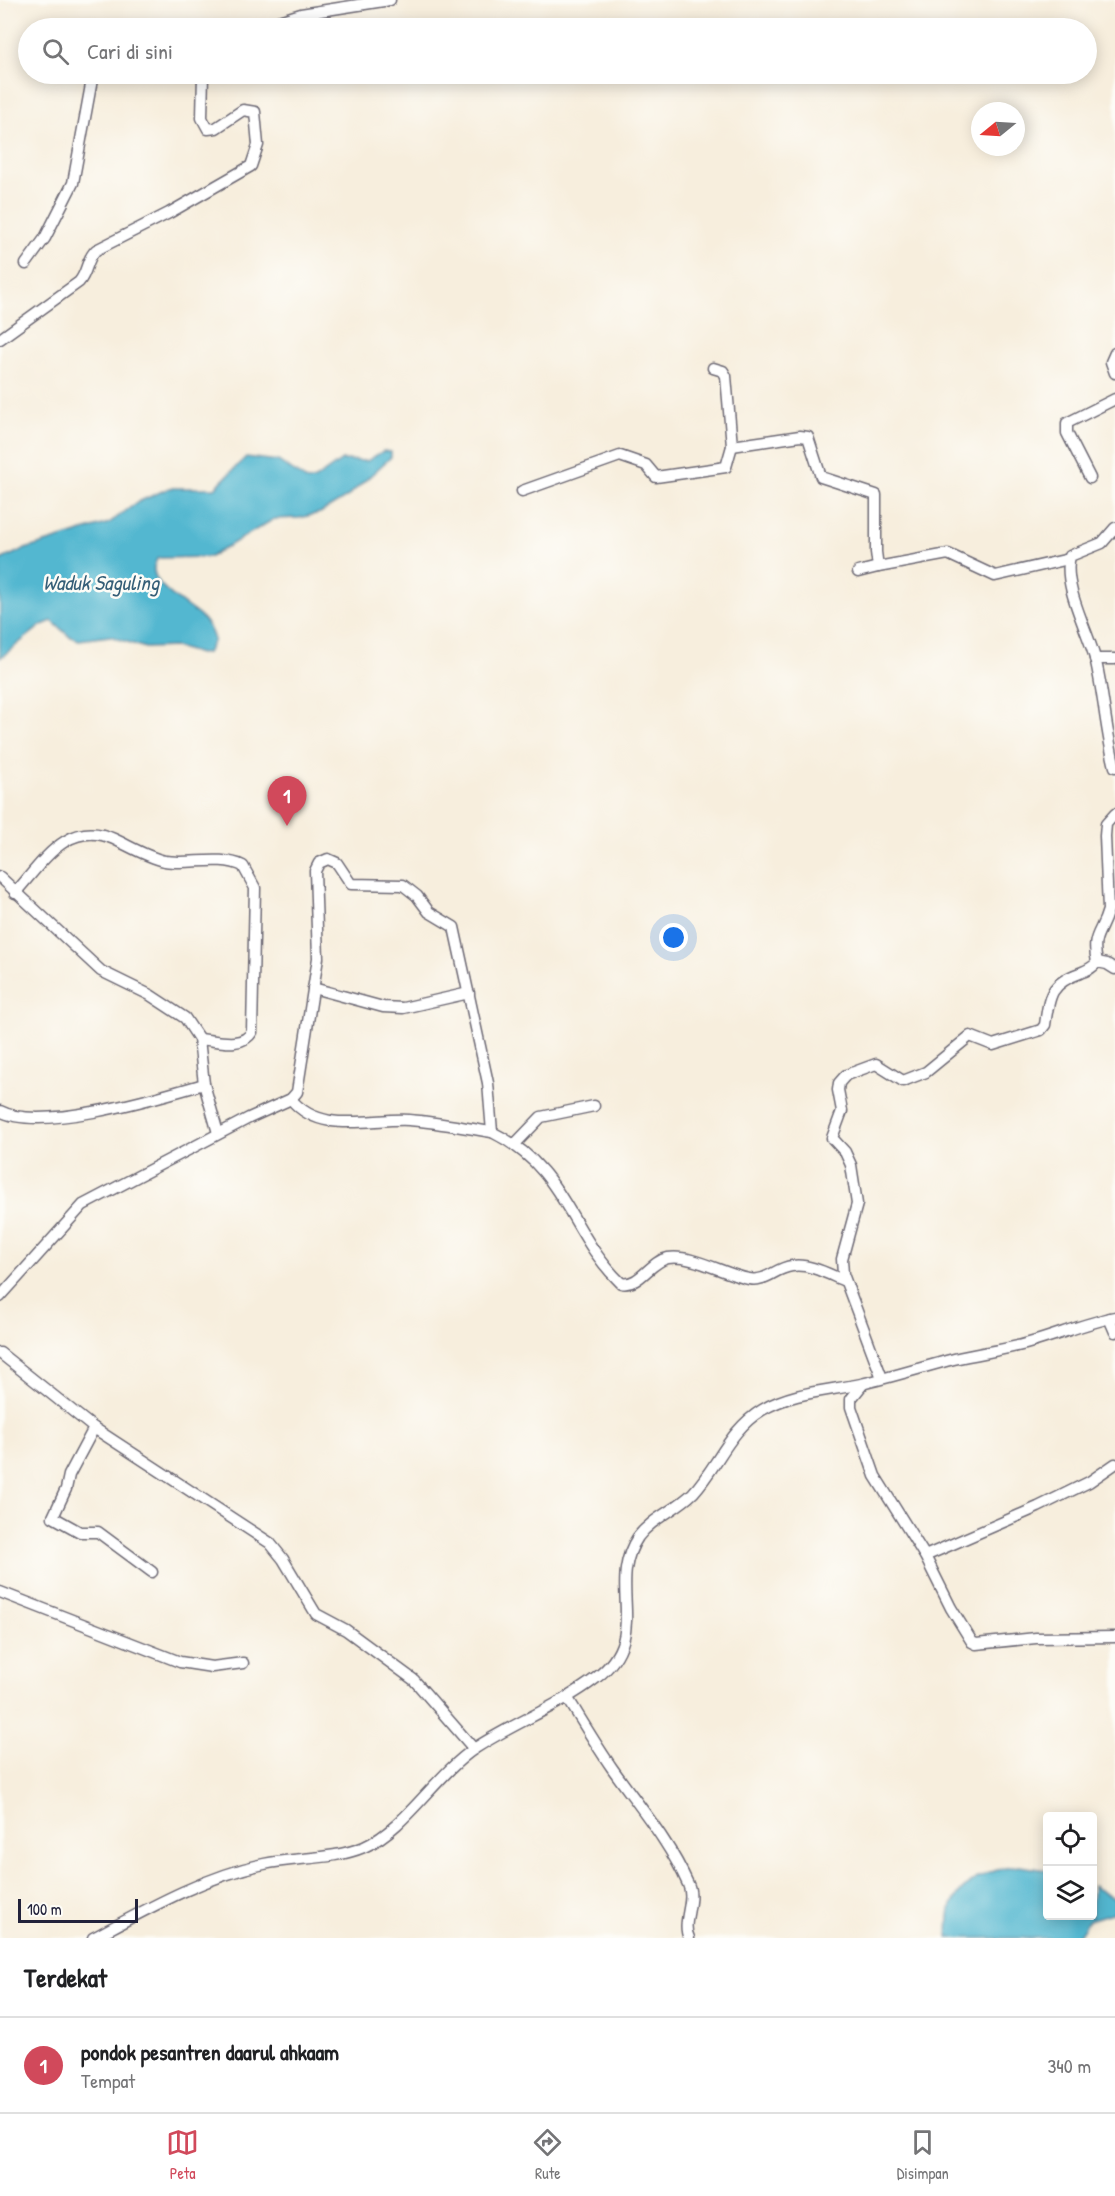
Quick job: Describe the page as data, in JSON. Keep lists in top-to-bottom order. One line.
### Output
{"water":["Waduk Saguling"],"scale_bar":"100 m","north":"left","page":{"search":"Cari di sini","pins":"1","scale":"100 m","heading":"Terdekat","list":[{"mark":"1","name":"pondok pesantren daarul ahkaam","note":"Tempat","value":"340 m"}],"nav":["Peta","Rute","Disimpan"]}}
